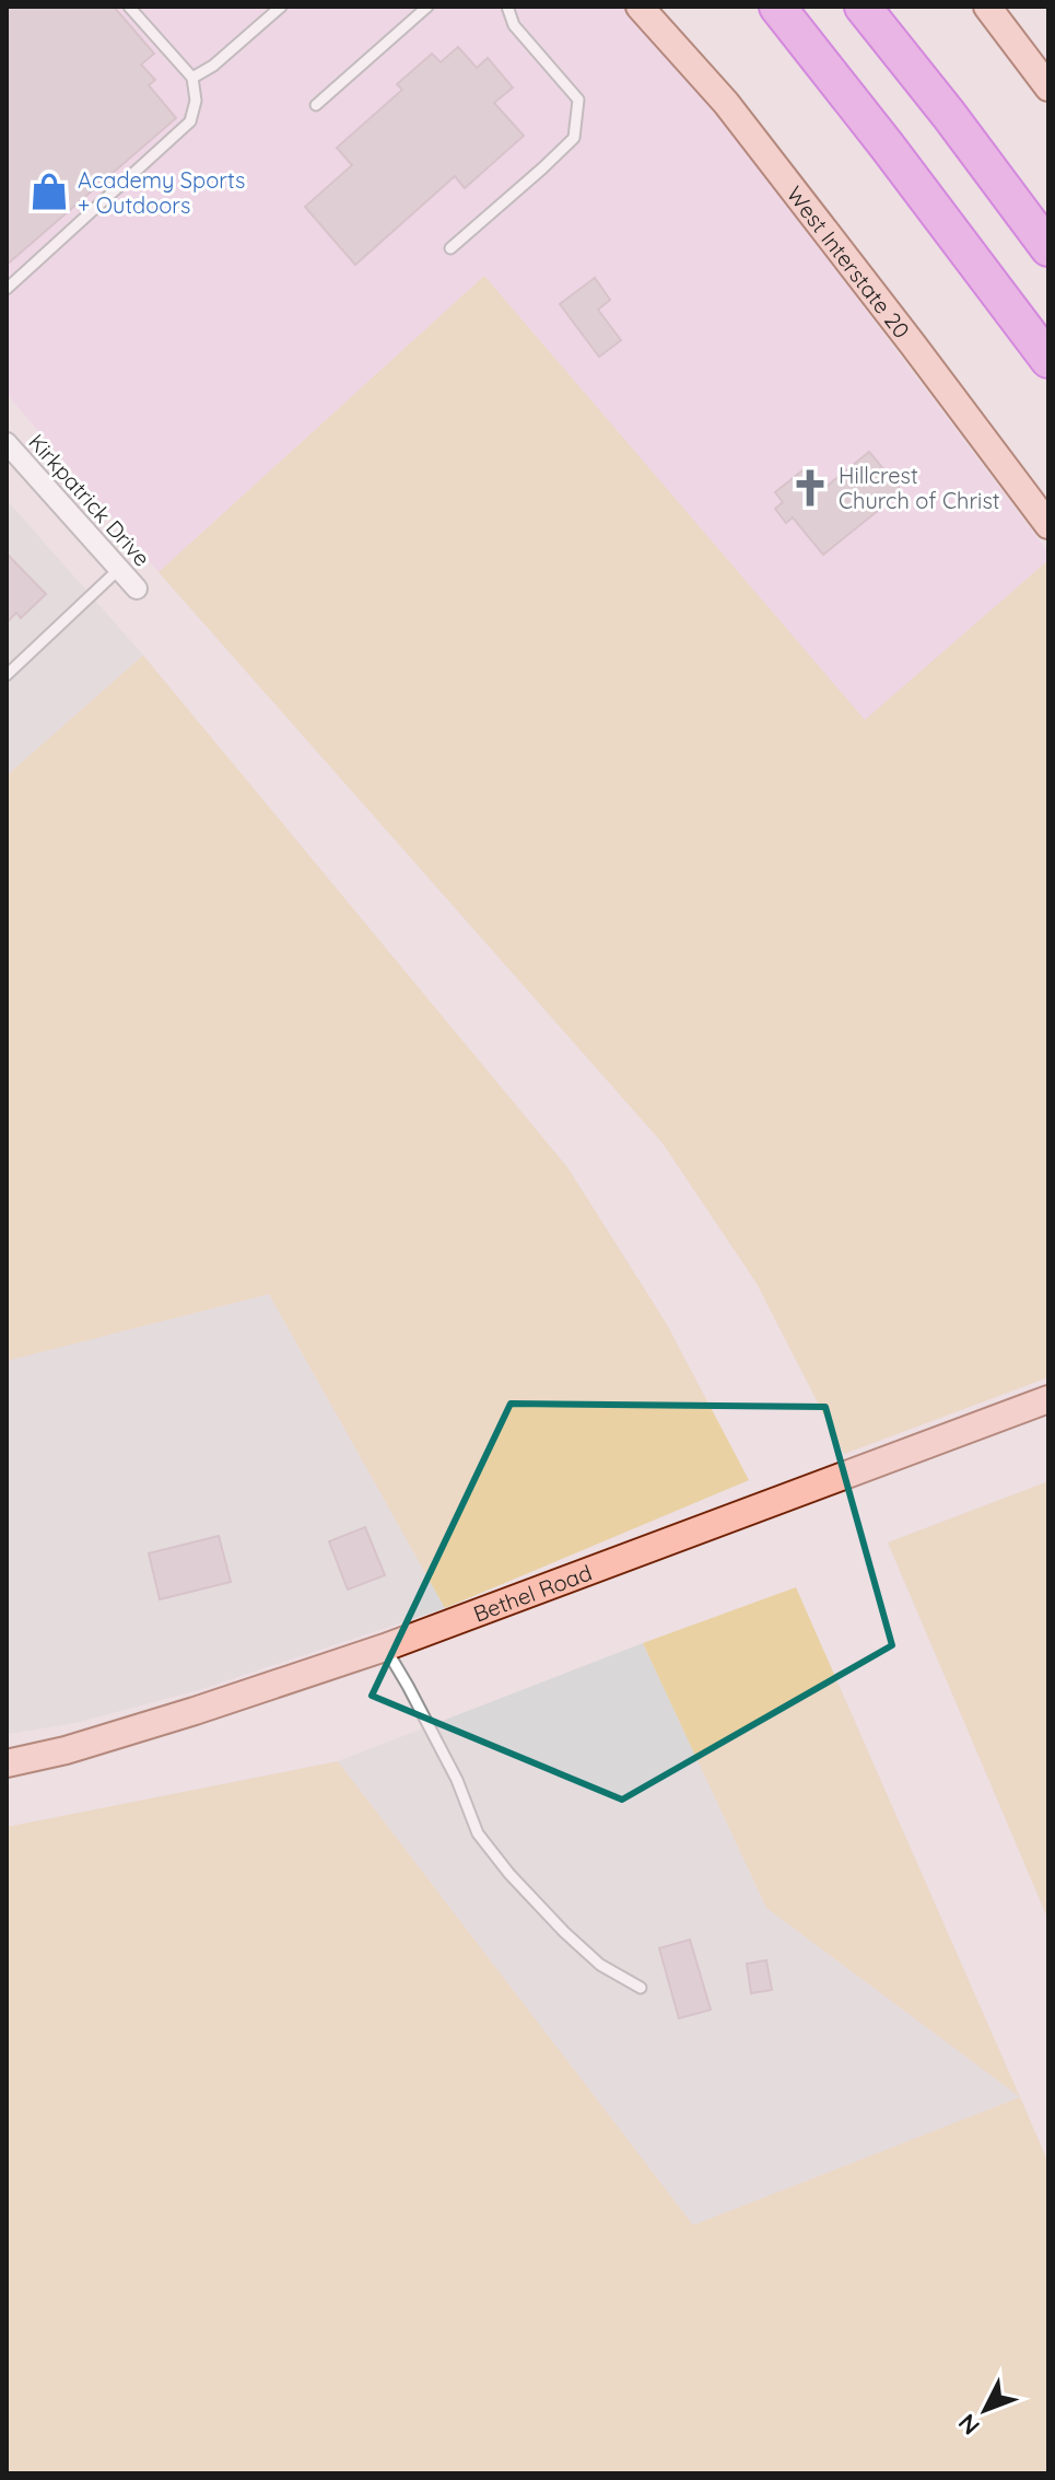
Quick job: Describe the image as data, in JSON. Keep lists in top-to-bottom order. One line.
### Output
{"streets":{"main road":["West Interstate 20","Bethel Road"],"street":["Kirkpatrick Drive"]},"places":{"shop":["Academy Sports + Outdoors"],"church":["Hillcrest Church of Christ"]},"north":"bottom left"}
